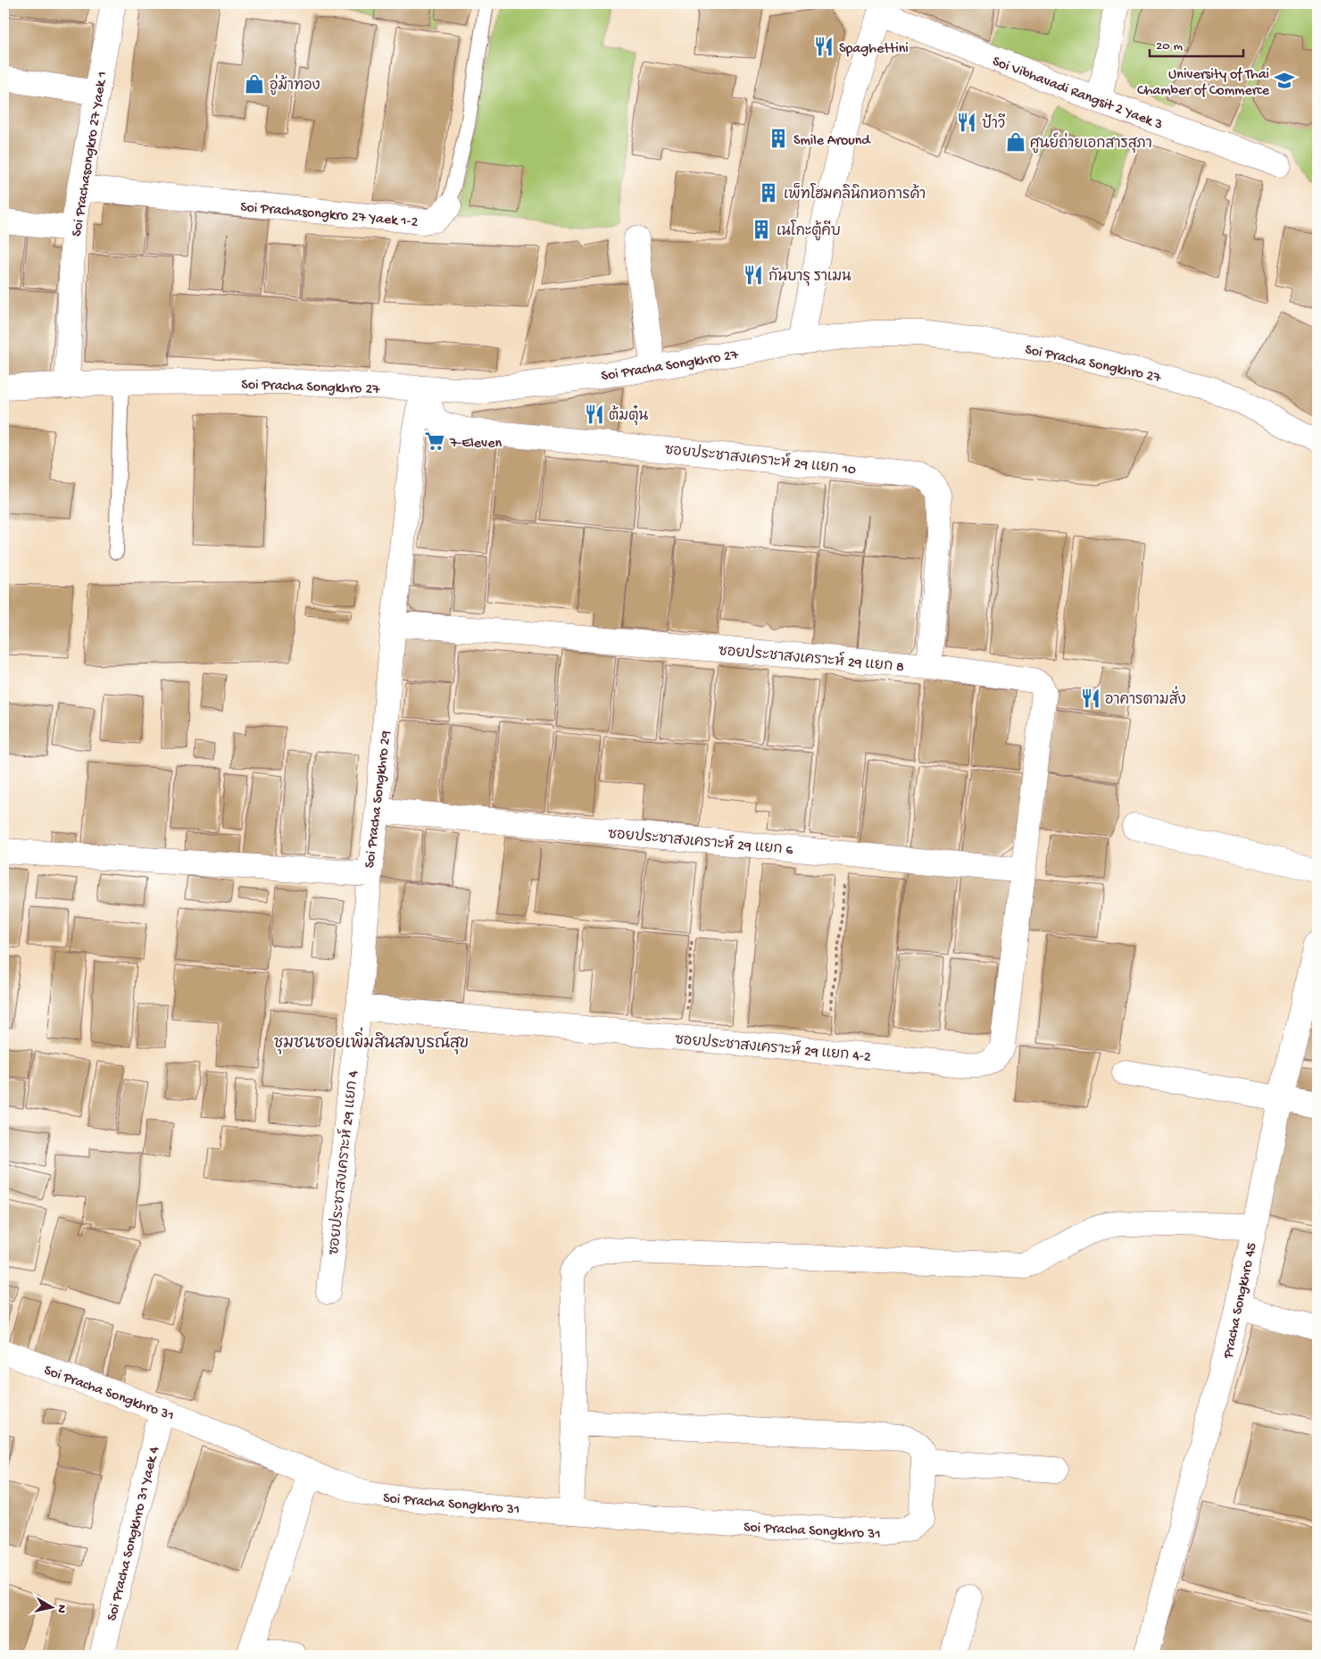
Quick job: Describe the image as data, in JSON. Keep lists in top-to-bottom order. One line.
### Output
{"streets":{"street":["Soi Vibhavadi Rangsit 2 Yaek 3","Soi Prachasongkro 27 Yaek 1","Soi Prachasongkro 27 Yaek 1-2","Soi Pracha Songkhro 27","ซอยประชาสงเคราะห์ 29 แยก 10","ซอยประชาสงเคราะห์ 29 แยก 8","Soi Pracha Songkhro 29","ซอยประชาสงเคราะห์ 29 แยก 6","ซอยประชาสงเคราะห์ 29 แยก 4-2","ซอยประชาสงเคราะห์ 29 แยก 4","Pracha Songkhro 45","Soi Pracha Songkhro 31","Soi Pracha Songkhro 31 Yaek 4"]},"crossings":[["Soi Prachasongkro 27 Yaek 1","Soi Prachasongkro 27 Yaek 1-2"],["Soi Prachasongkro 27 Yaek 1","Soi Pracha Songkhro 27"],["Soi Pracha Songkhro 27","ซอยประชาสงเคราะห์ 29 แยก 10"],["Soi Pracha Songkhro 27","Soi Pracha Songkhro 29"],["ซอยประชาสงเคราะห์ 29 แยก 10","ซอยประชาสงเคราะห์ 29 แยก 8"],["ซอยประชาสงเคราะห์ 29 แยก 10","Soi Pracha Songkhro 29"],["ซอยประชาสงเคราะห์ 29 แยก 8","Soi Pracha Songkhro 29"],["ซอยประชาสงเคราะห์ 29 แยก 8","ซอยประชาสงเคราะห์ 29 แยก 6"],["ซอยประชาสงเคราะห์ 29 แยก 8","ซอยประชาสงเคราะห์ 29 แยก 4-2"],["Soi Pracha Songkhro 29","ซอยประชาสงเคราะห์ 29 แยก 6"],["Soi Pracha Songkhro 29","ซอยประชาสงเคราะห์ 29 แยก 4"],["ซอยประชาสงเคราะห์ 29 แยก 6","ซอยประชาสงเคราะห์ 29 แยก 4-2"],["ซอยประชาสงเคราะห์ 29 แยก 4-2","ซอยประชาสงเคราะห์ 29 แยก 4"],["Soi Pracha Songkhro 31","Soi Pracha Songkhro 31 Yaek 4"]],"districts":["ชุมชนซอยเพิ่มสินสมบูรณ์สุข"],"places":{"restaurant":["Spaghettini","ป้าวี","กันบารุ ราเมน","ต้มตุ๋น","อาคารตามสั่ง"],"school or university":["University of Thai Chamber of Commerce"],"shop":["อู่ม้าทอง","ศูนย์ถ่ายเอกสารสุภา"],"building":["Smile Around","เพ็ทโฮมคลินิกหอการค้า","เนโกะตู้คีบ"],"supermarket":["7-Eleven"]},"scale_bar":"20 m","north":"right"}
